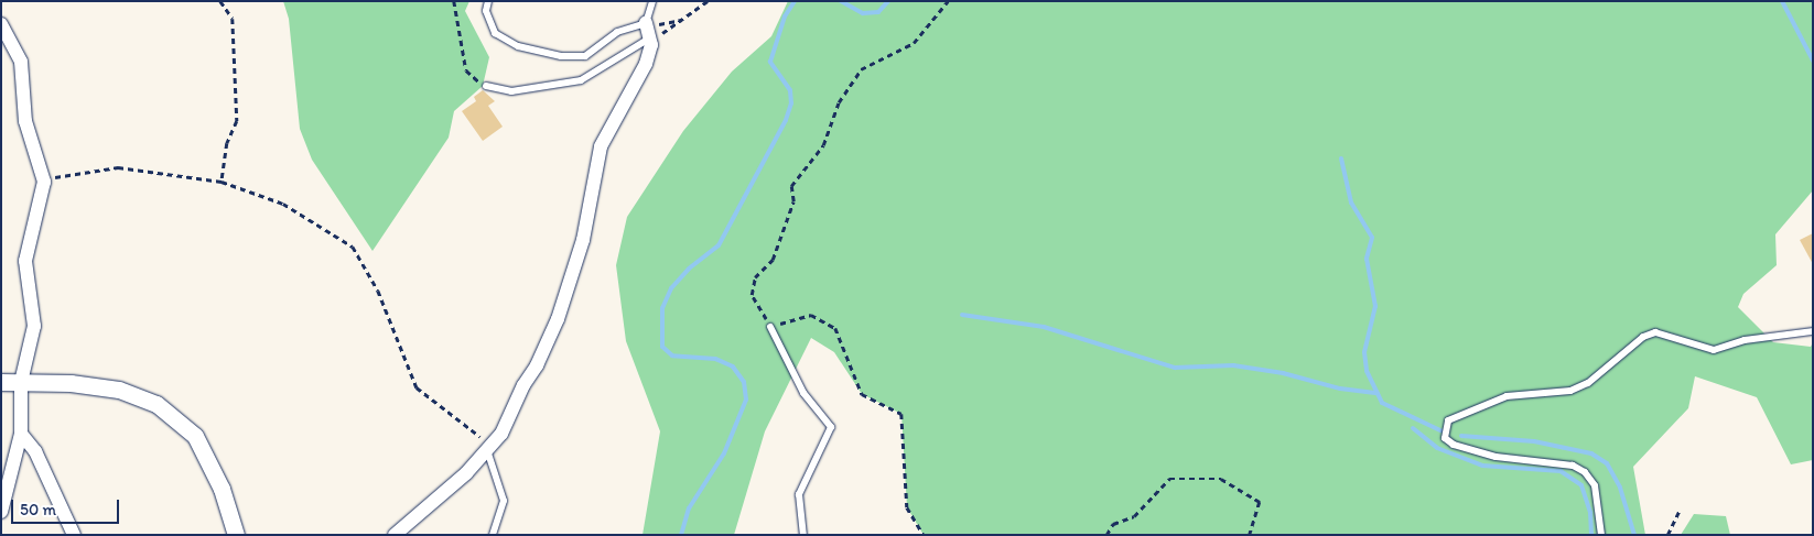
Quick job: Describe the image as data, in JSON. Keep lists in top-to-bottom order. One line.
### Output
{"scale_bar":"50 m"}
